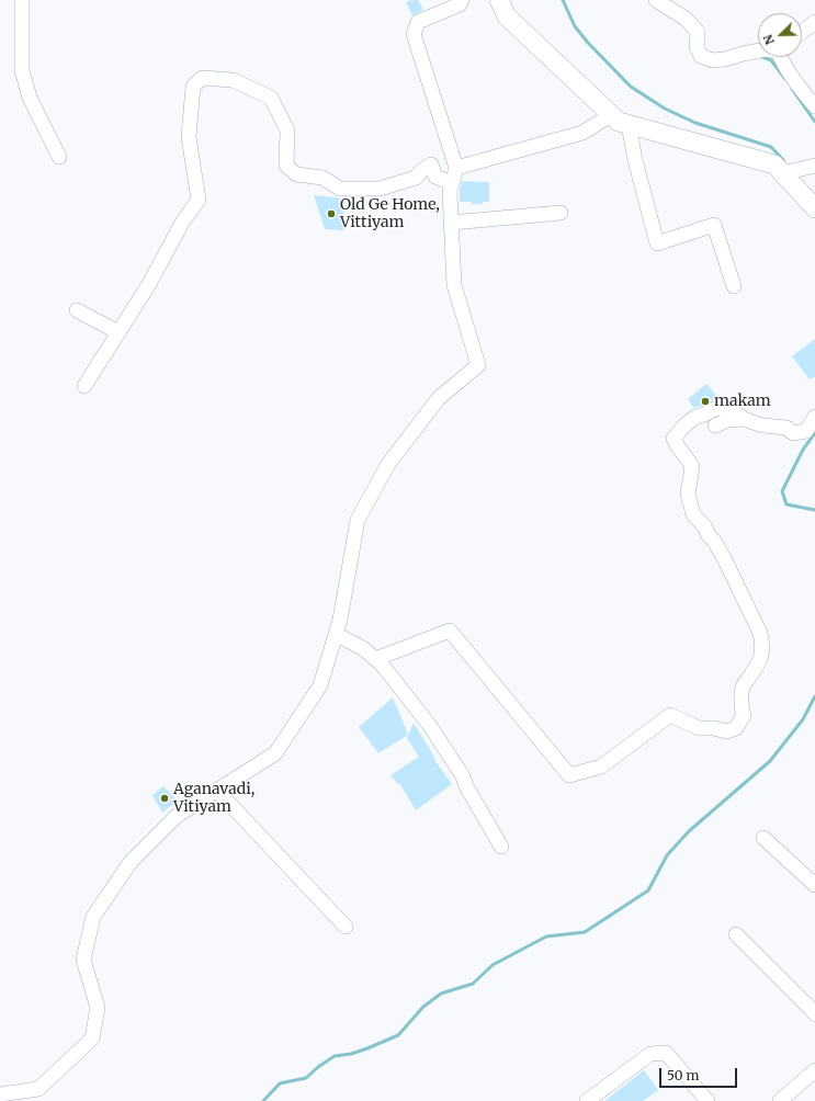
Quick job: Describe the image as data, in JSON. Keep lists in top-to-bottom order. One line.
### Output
{"places":["Old Ge Home, Vittiyam","makam","Aganavadi, Vitiyam"],"scale_bar":"50 m","north":"bottom left"}
